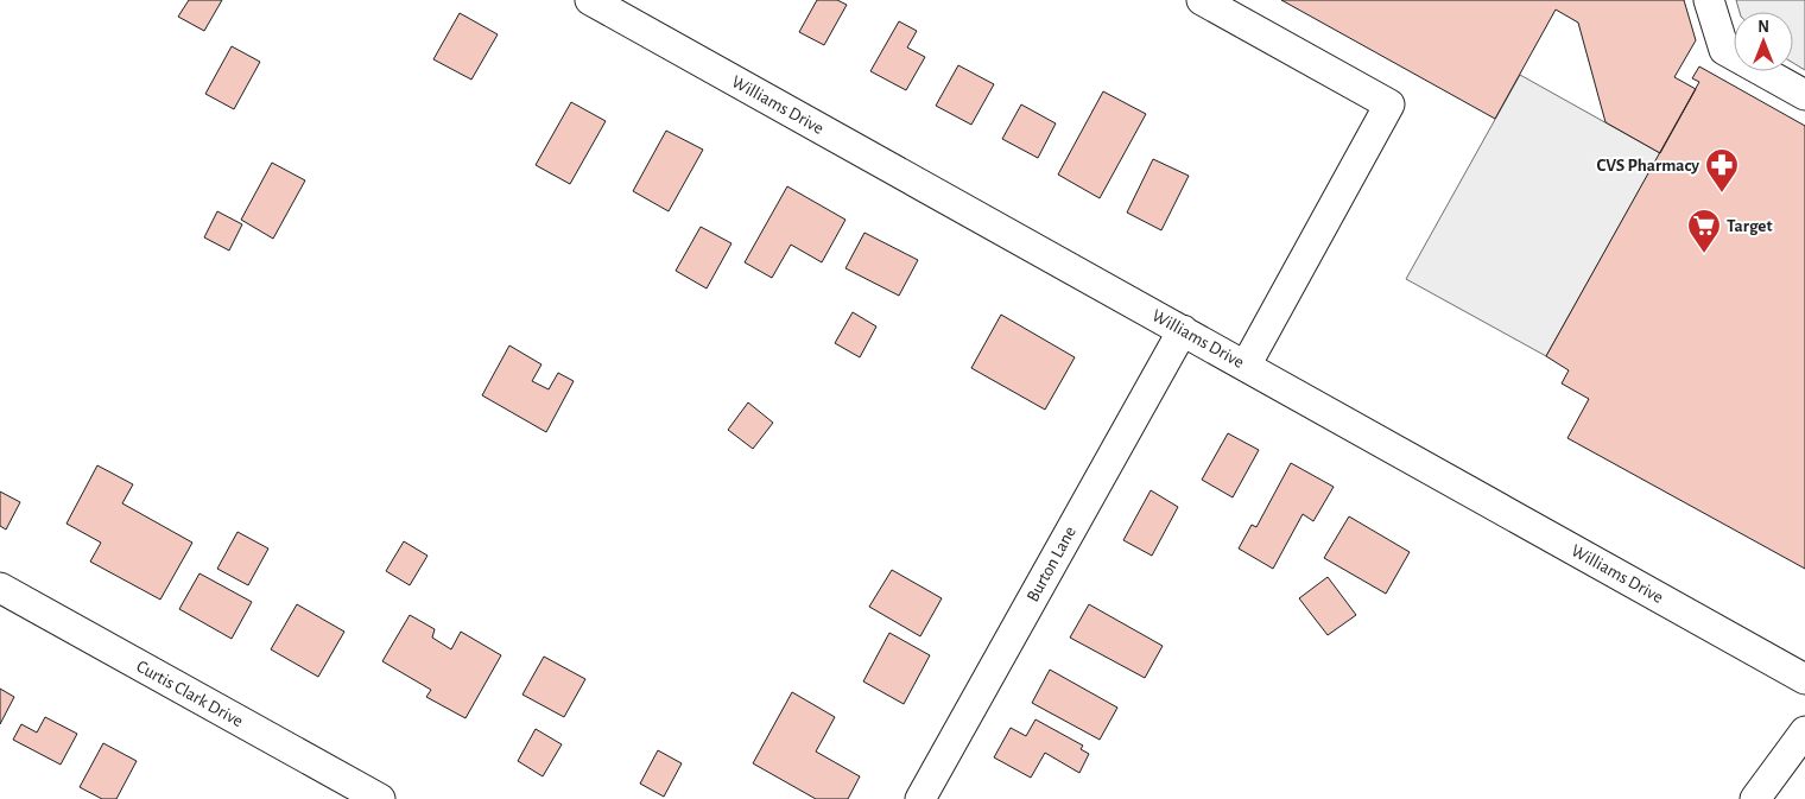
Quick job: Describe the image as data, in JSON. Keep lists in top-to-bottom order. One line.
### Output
{"streets":{"street":["Williams Drive","Burton Lane","Curtis Clark Drive"]},"crossings":[["Williams Drive","Burton Lane"]],"places":{"pharmacy":["CVS Pharmacy"],"supermarket":["Target"]},"north":"top"}
